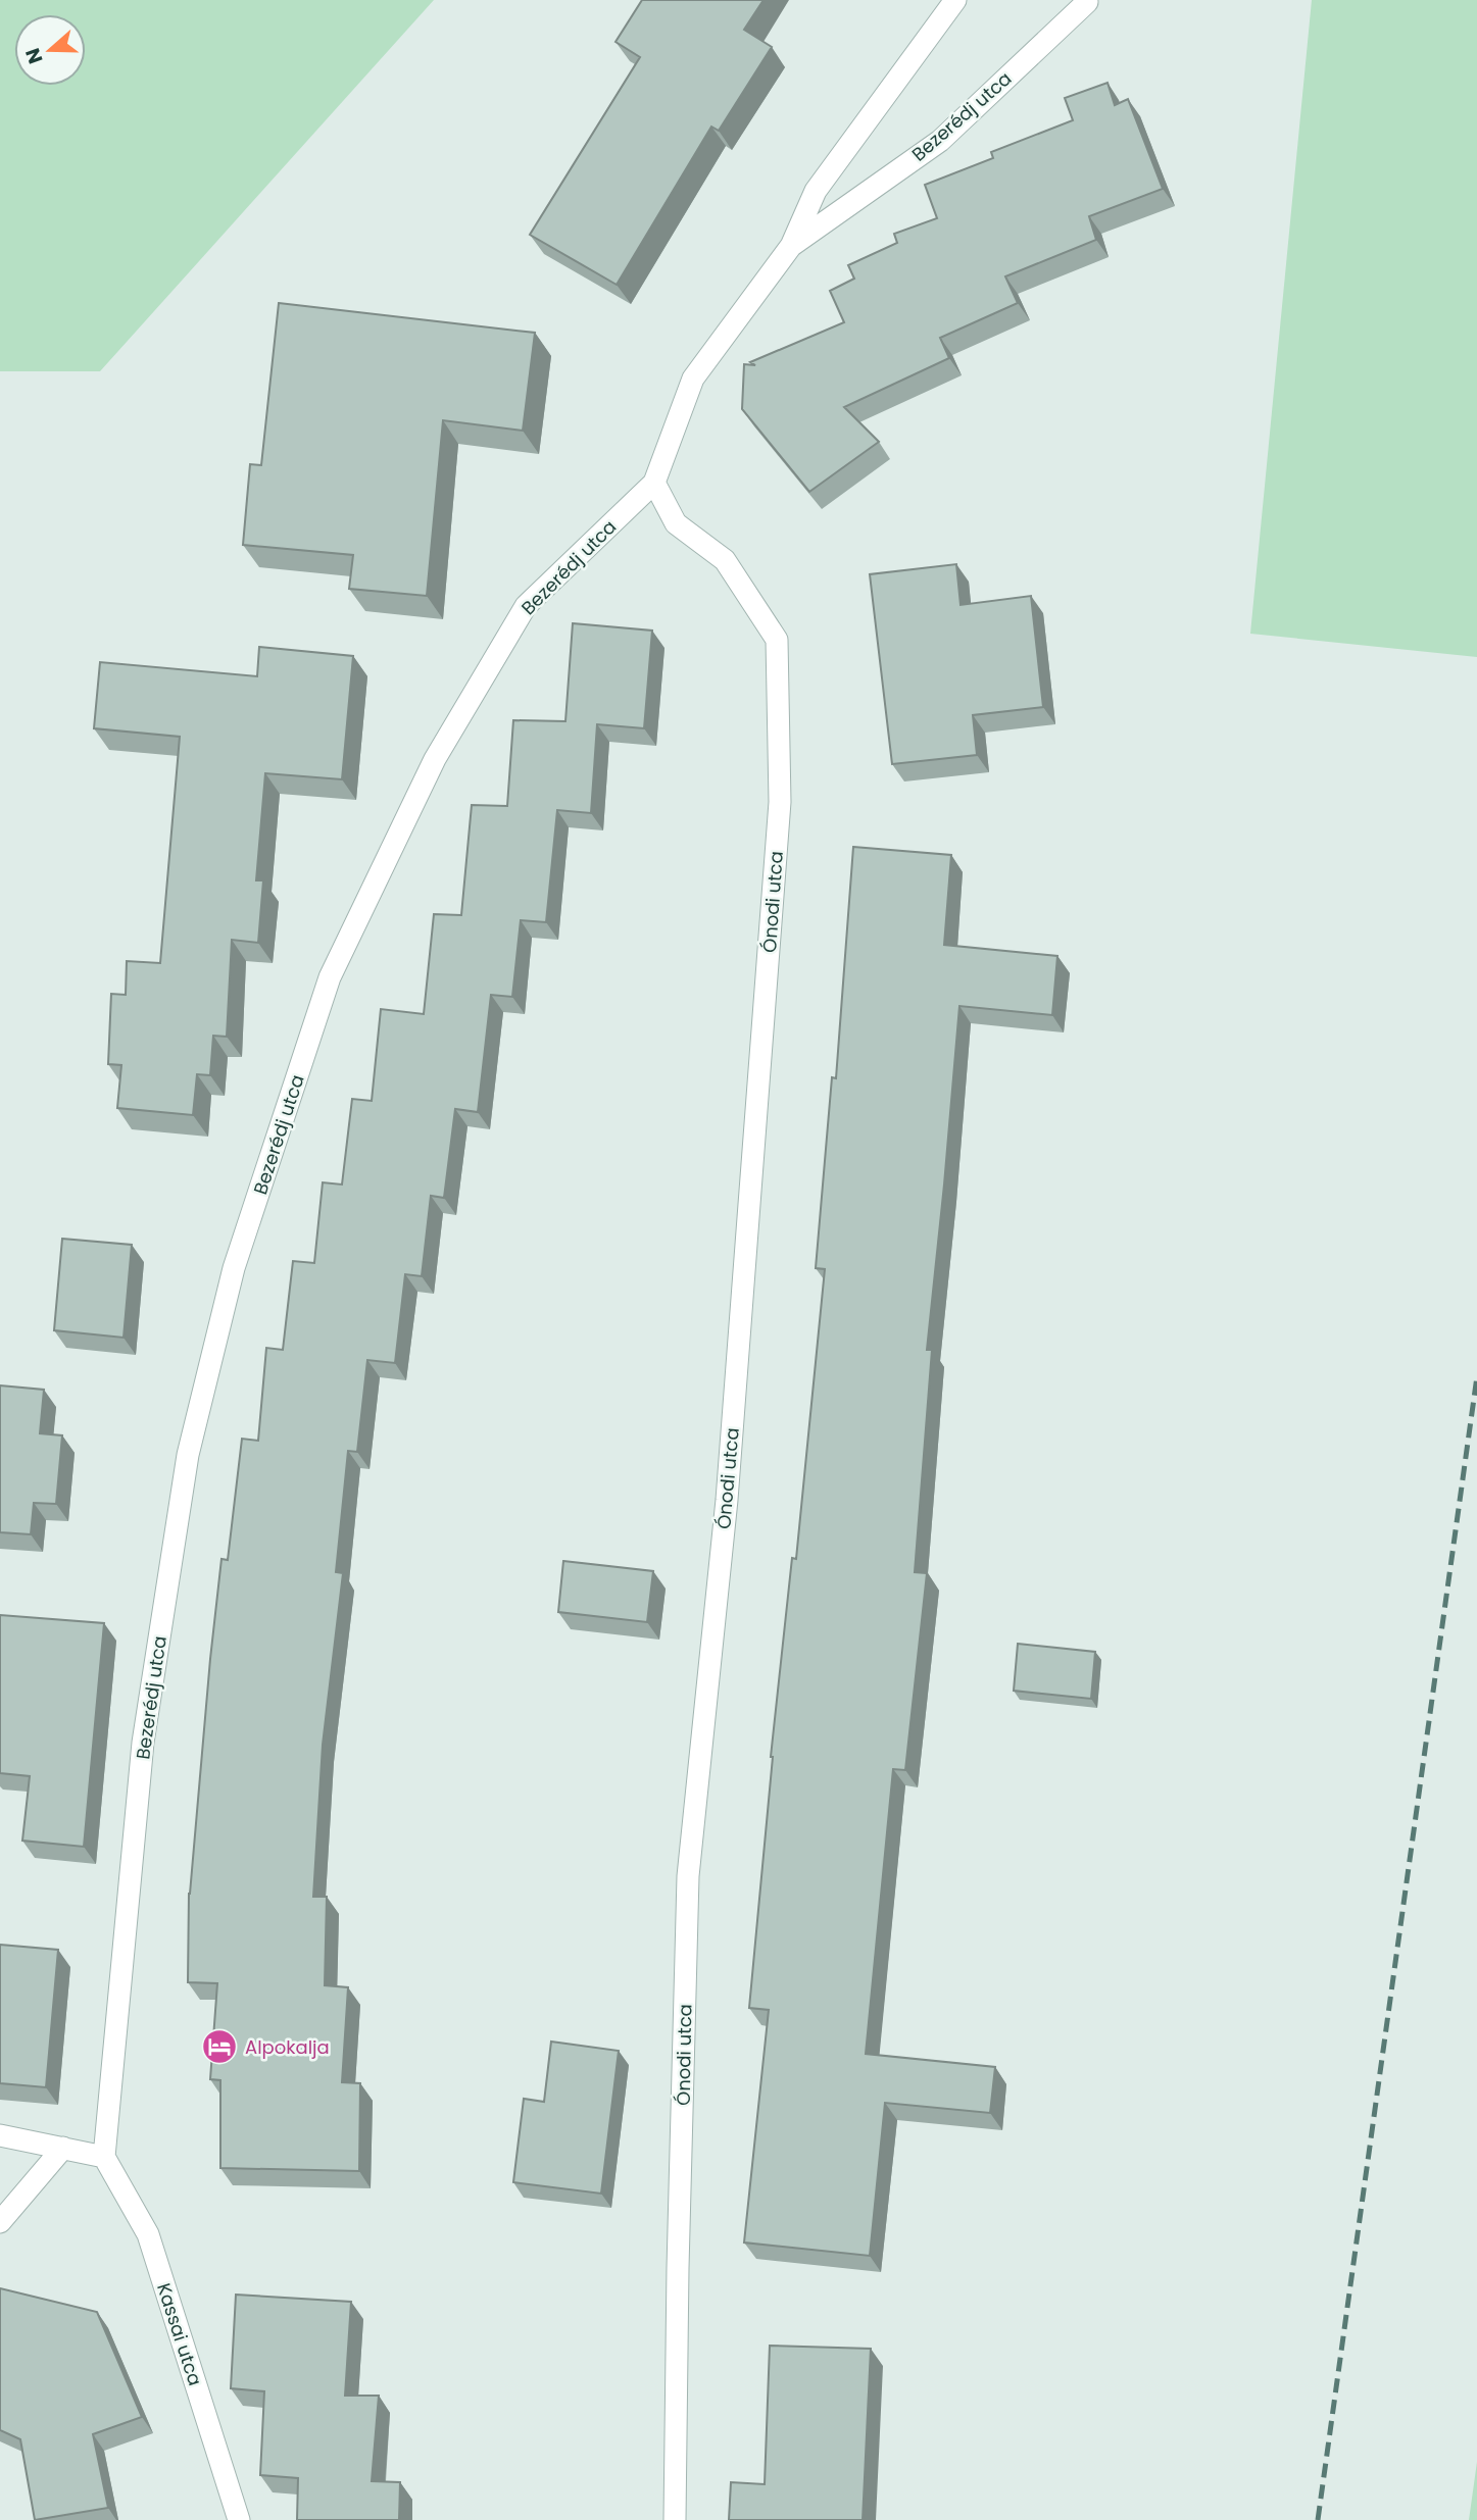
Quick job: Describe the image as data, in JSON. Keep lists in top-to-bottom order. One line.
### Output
{"streets":{"street":["Bezerédj utca","Ónodi utca","Kassai utca"]},"crossings":[["Bezerédj utca","Ónodi utca"],["Bezerédj utca","Kassai utca"]],"places":{"hotel":["Alpokalja"]},"north":"left"}
